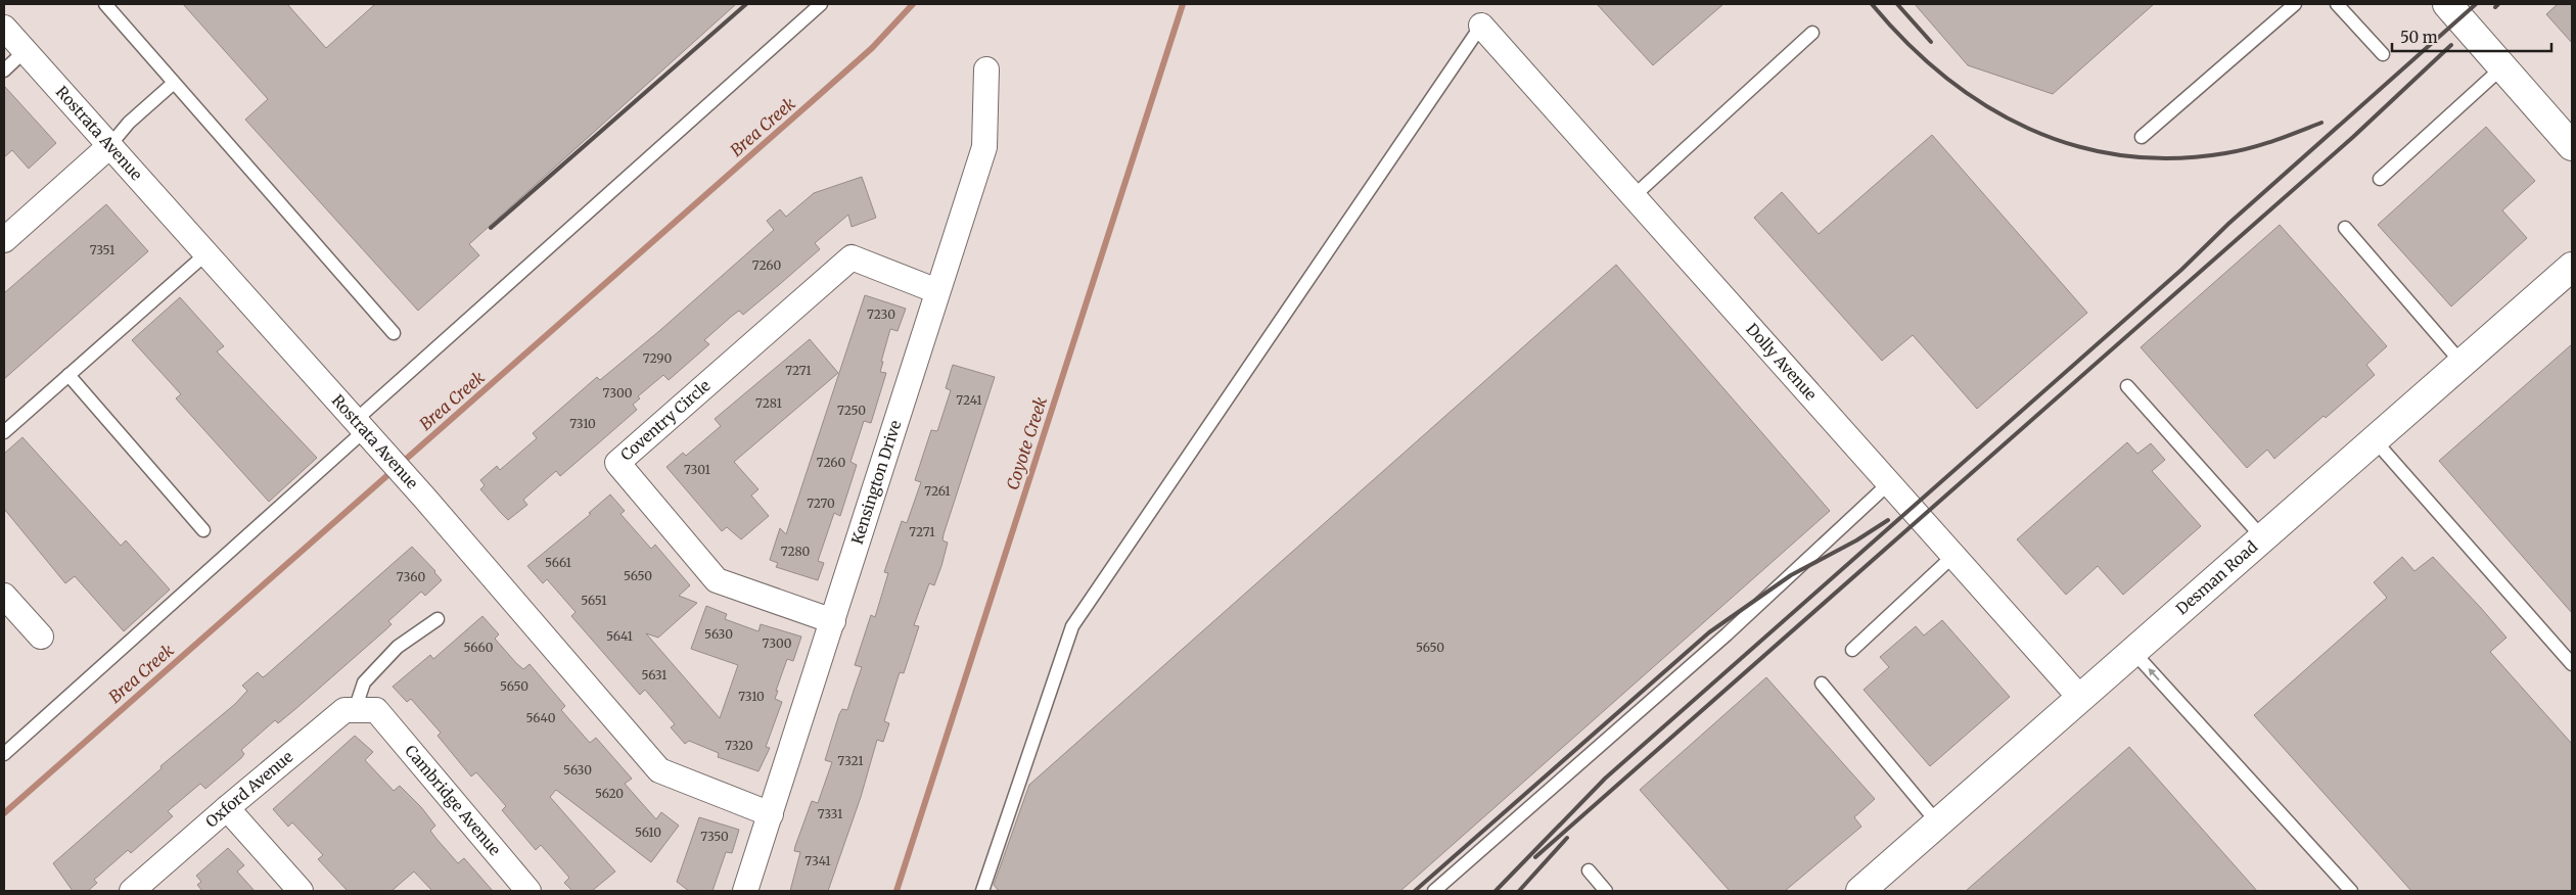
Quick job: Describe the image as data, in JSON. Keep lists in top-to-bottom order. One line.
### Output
{"streets":{"street":["Rostrata Avenue","Dolly Avenue","Coventry Circle","Kensington Drive","Desman Road","Oxford Avenue","Cambridge Avenue"]},"crossings":[["Rostrata Avenue","Kensington Drive"],["Dolly Avenue","Desman Road"],["Coventry Circle","Kensington Drive"],["Oxford Avenue","Cambridge Avenue"]],"water":["Brea Creek","Coyote Creek"],"house_numbers":["7351","7260","7230","7290","7271","7300","7241","7281","7250","7310","7260","7301","7261","7270","7271","7280","5661","5650","7360","5651","5630","5641","7300","5660","5650","5631","5650","7310","5640","7320","7321","5630","5620","7331","5610","7350","7341"],"scale_bar":"50 m"}
